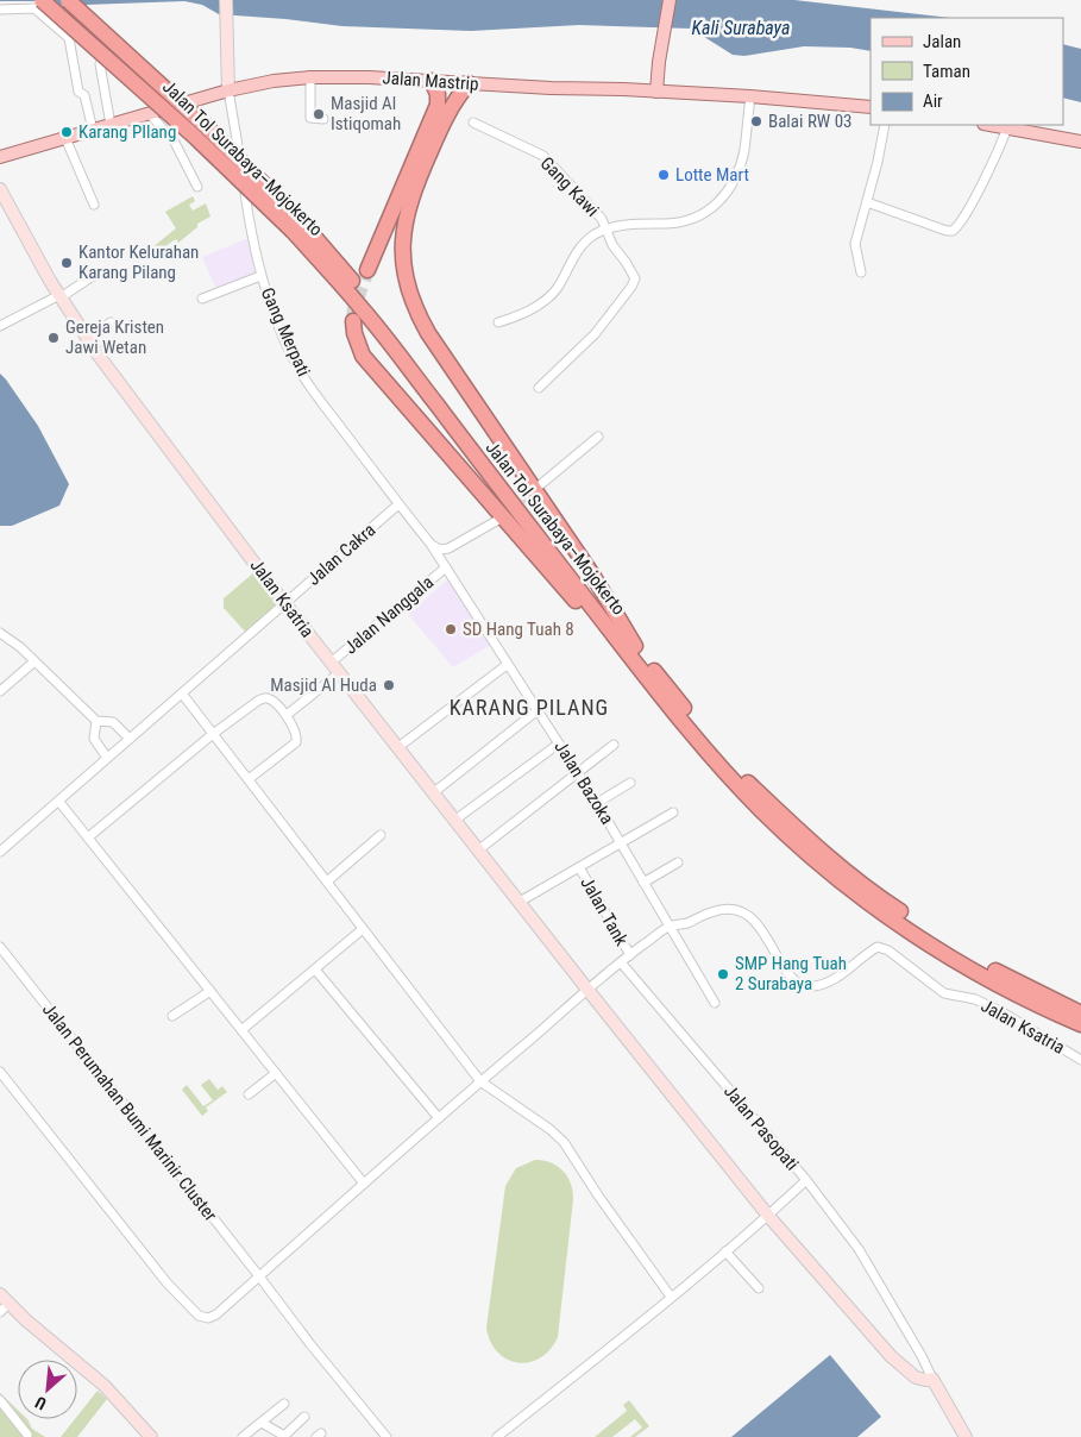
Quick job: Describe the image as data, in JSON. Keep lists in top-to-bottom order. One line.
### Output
{"streets":{"highway":["Jalan Tol Surabaya–Mojokerto"],"main road":["Jalan Mastrip"],"street":["Gang Kawi","Gang Merpati","Jalan Cakra","Jalan Ksatria","Jalan Nanggala","Jalan Bazoka","Jalan Tank","Jalan Perumahan Bumi Marinir Cluster","Jalan Pasopati"]},"crossings":[["Jalan Mastrip","Gang Merpati"],["Gang Merpati","Jalan Cakra"],["Gang Merpati","Jalan Nanggala"],["Gang Merpati","Jalan Bazoka"],["Jalan Cakra","Jalan Ksatria"],["Jalan Ksatria","Jalan Nanggala"],["Jalan Ksatria","Jalan Bazoka"],["Jalan Ksatria","Jalan Tank"],["Jalan Ksatria","Jalan Pasopati"],["Jalan Nanggala","Jalan Bazoka"]],"districts":["KARANG PILANG"],"water":["Kali Surabaya"],"places":["Masjid Al Istiqomah","Balai RW 03","Karang PIlang","Lotte Mart","Kantor Kelurahan Karang Pilang","Gereja Kristen Jawi Wetan","SD Hang Tuah 8","Masjid Al Huda","SMP Hang Tuah 2 Surabaya"],"legend":["Jalan","Taman","Air"],"north":"bottom left"}
